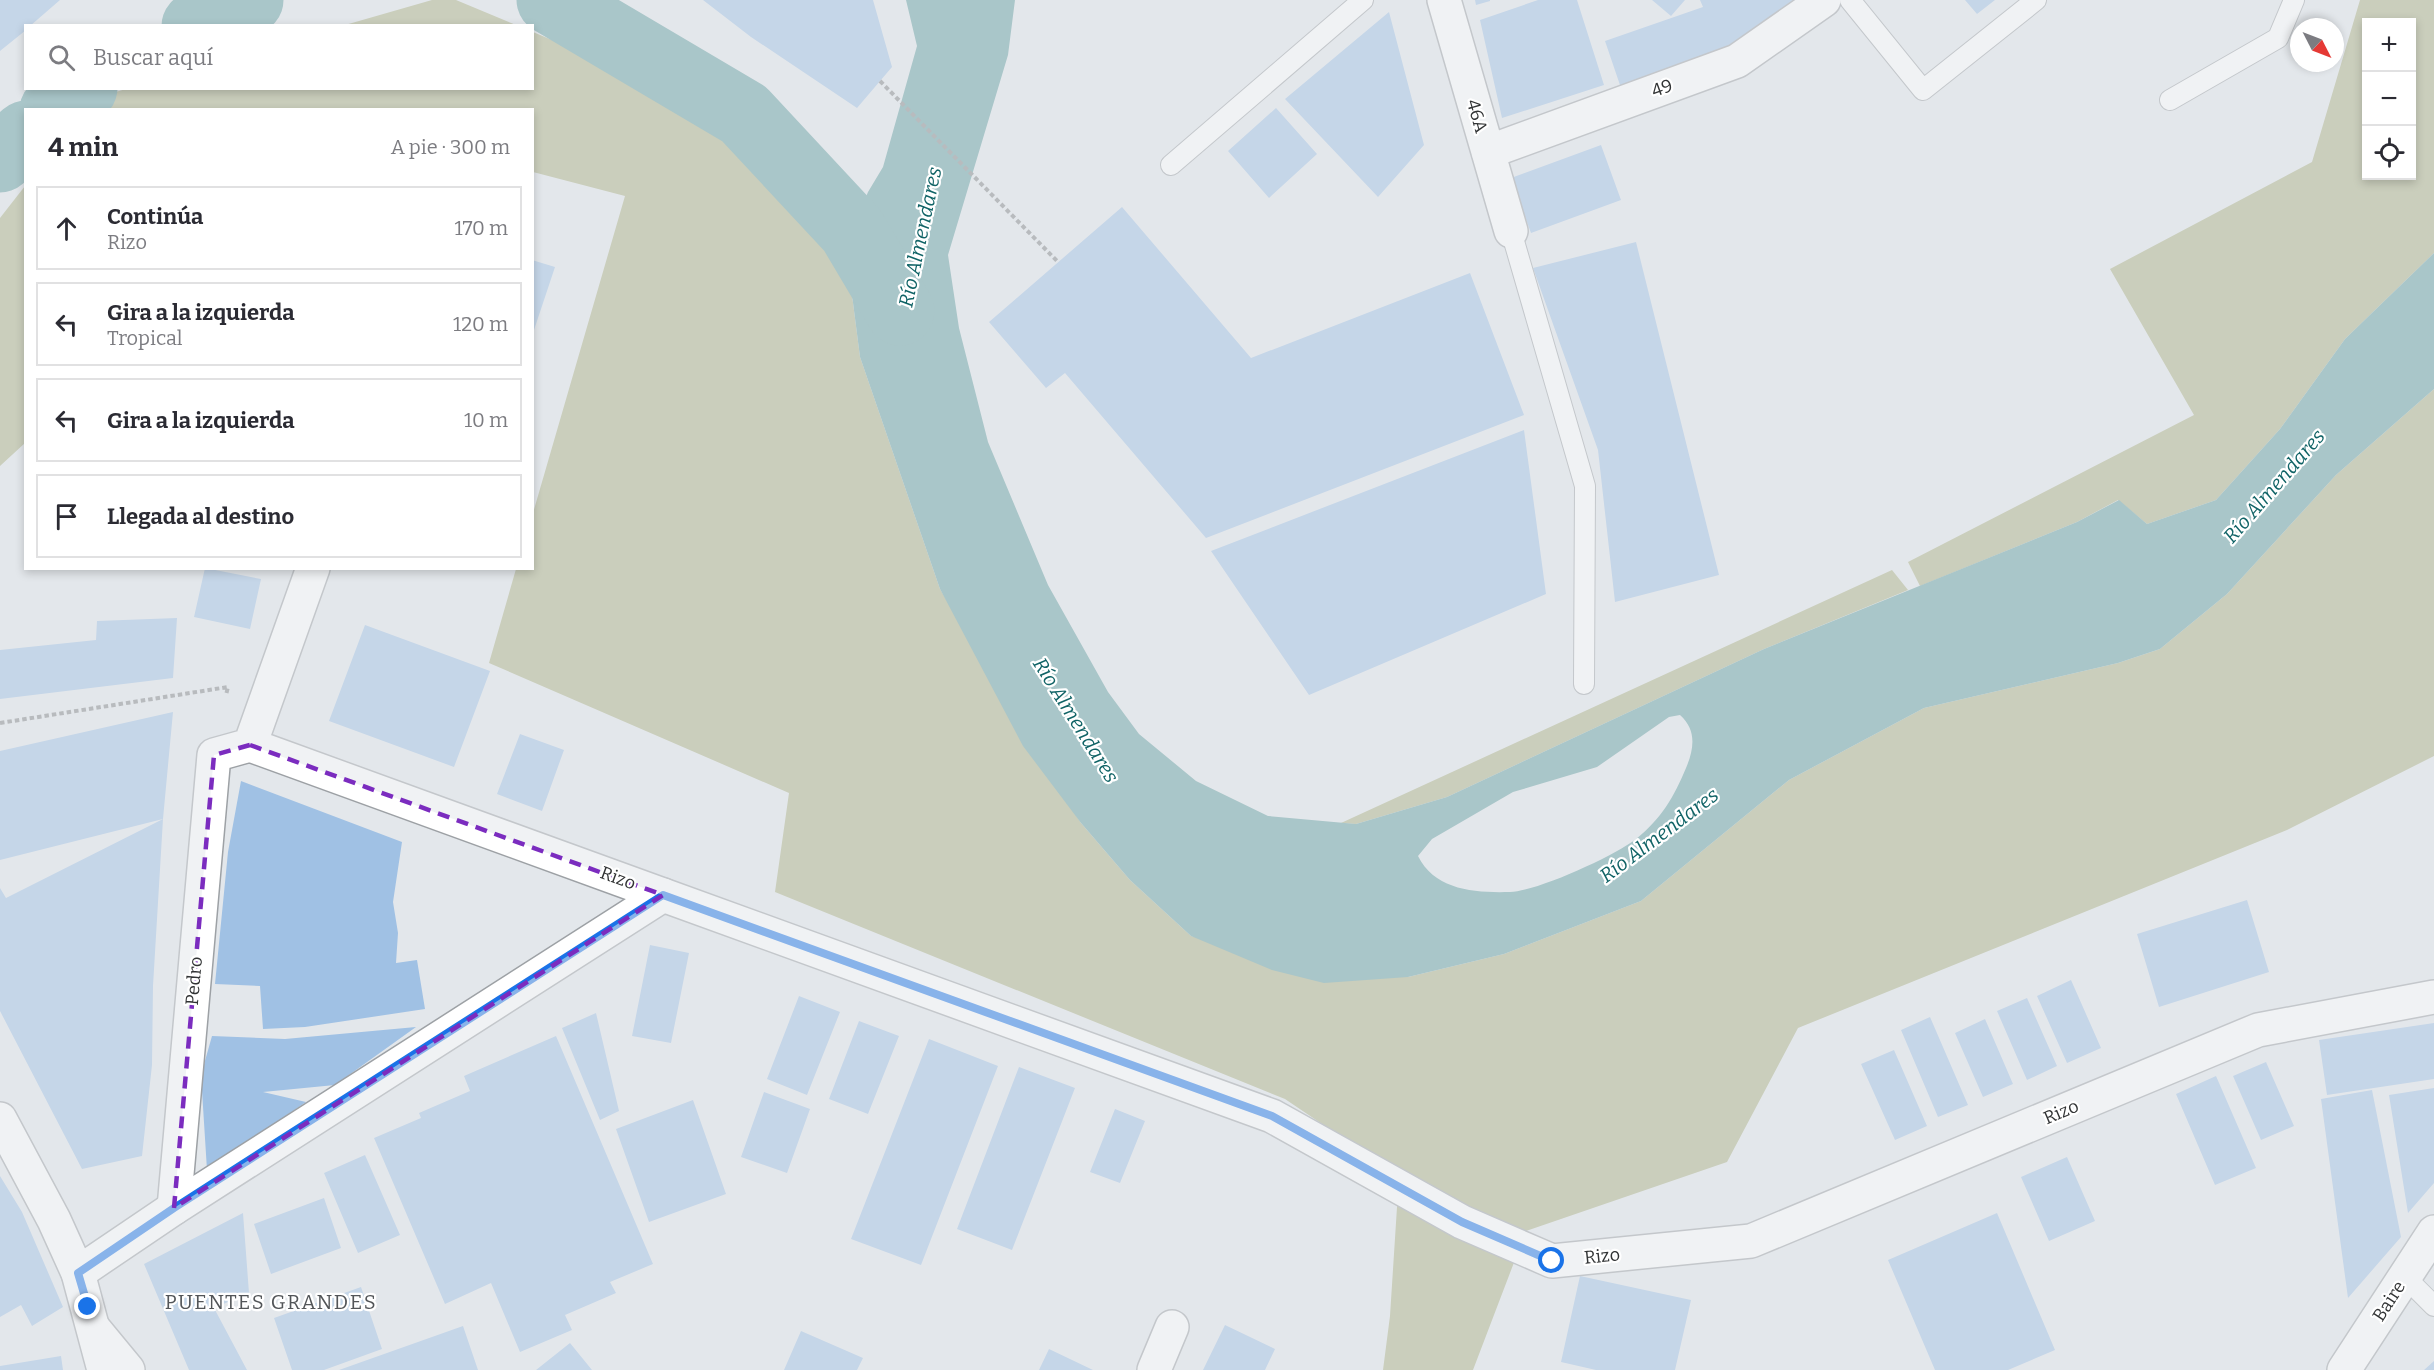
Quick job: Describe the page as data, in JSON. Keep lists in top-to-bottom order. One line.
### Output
{"streets":{"street":["49","46A","Rizo","Pedro","Baire"]},"crossings":[["49","46A"],["Rizo","Pedro"]],"districts":["PUENTES GRANDES"],"water":["Río Almendares"],"north":"bottom right","page":{"map_buttons":["+","−"],"search":"Buscar aquí","heading":["4 min","A pie · 300 m"],"list":[["Continúa","Rizo","170 m"],["Gira a la izquierda","Tropical","120 m"],["Gira a la izquierda","10 m"],"Llegada al destino"]}}
